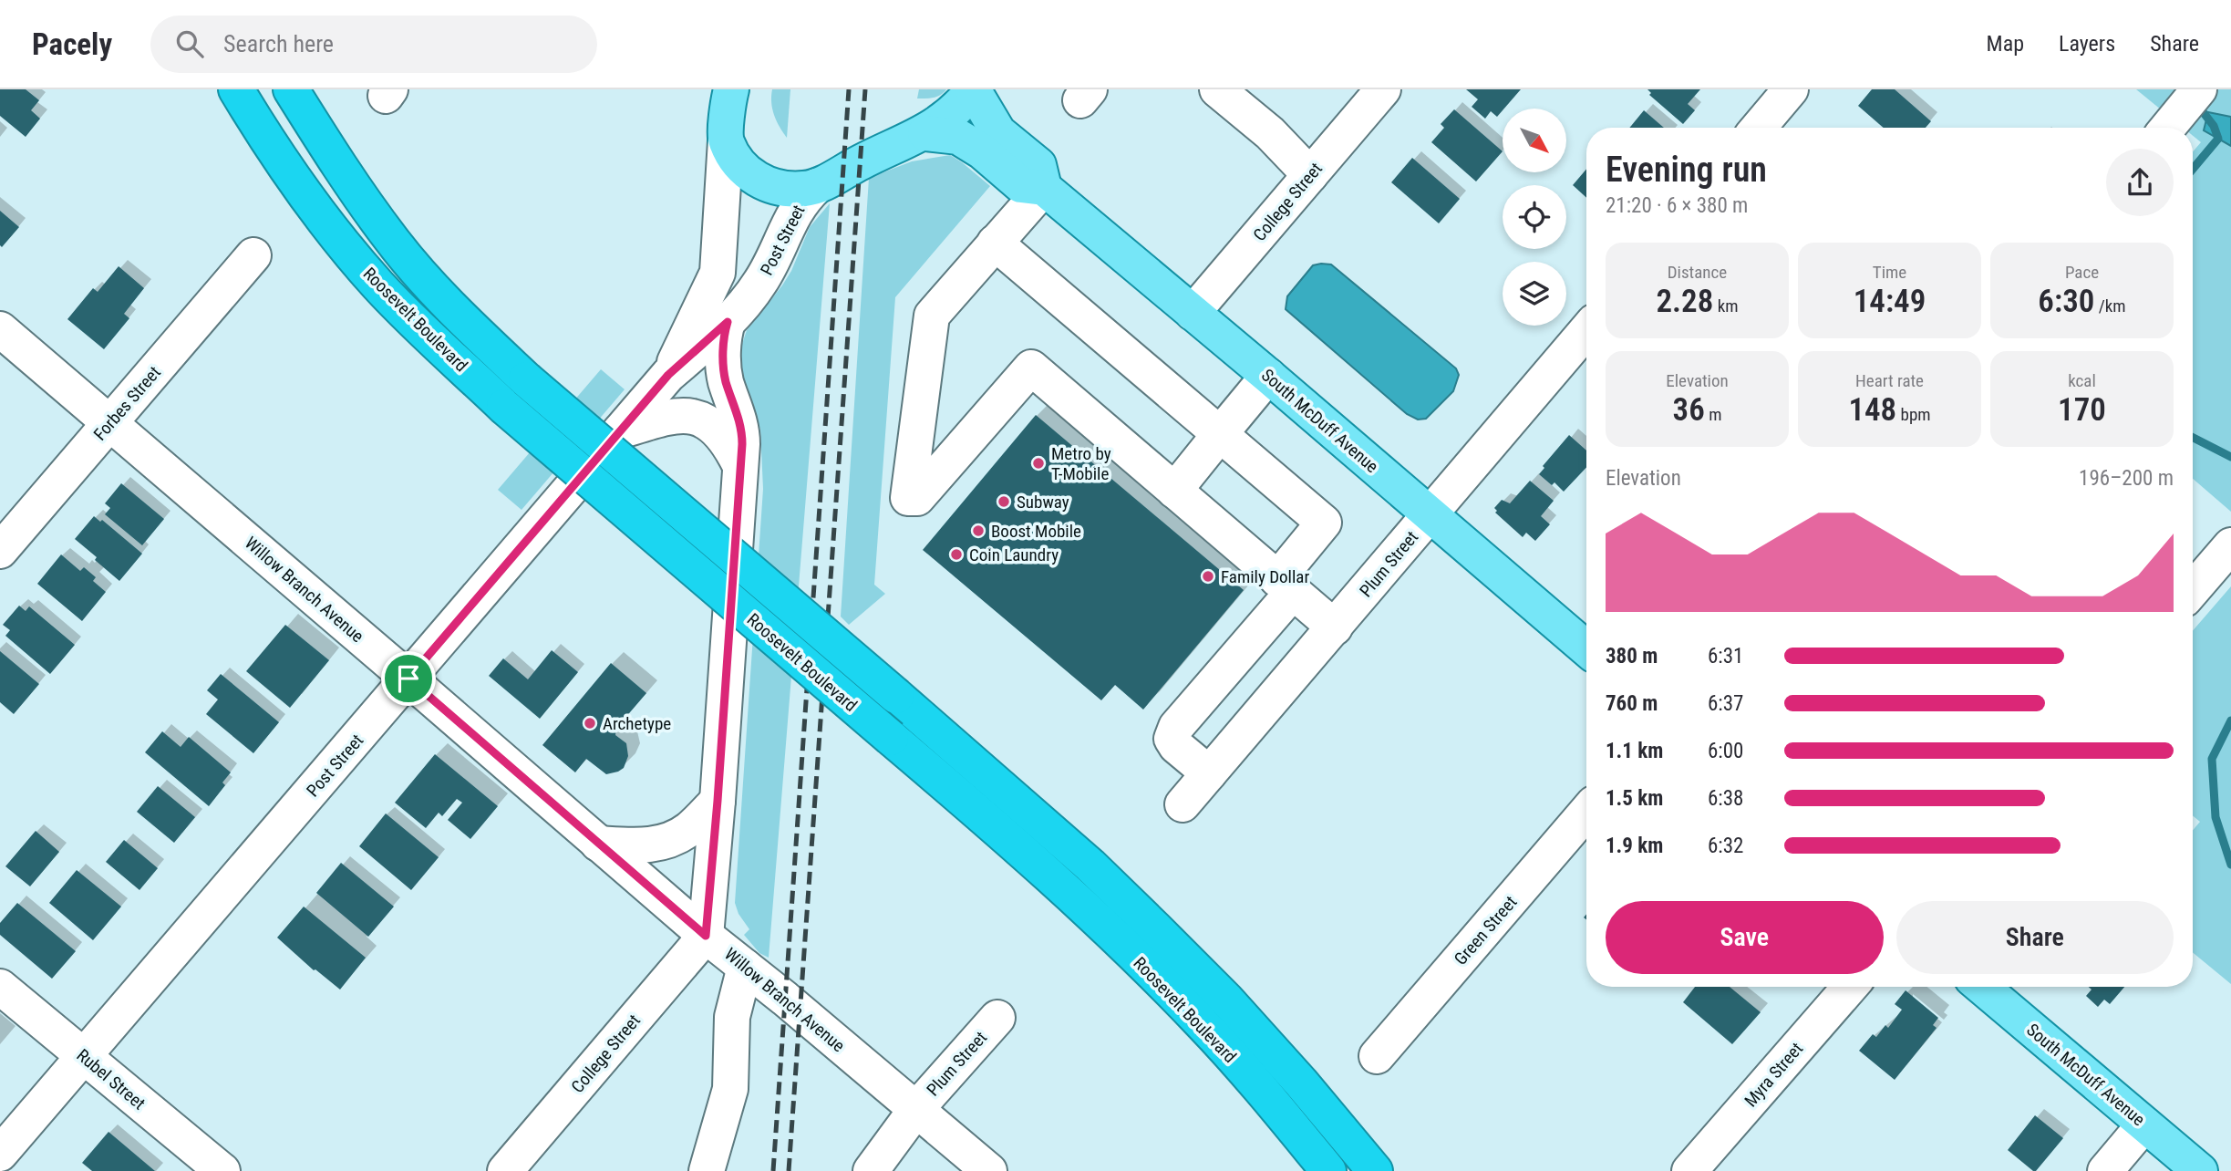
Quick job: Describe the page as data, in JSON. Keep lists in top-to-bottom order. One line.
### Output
{"streets":{"highway":["Roosevelt Boulevard"],"main road":["South McDuff Avenue"],"street":["College Street","Post Street","Forbes Street","Plum Street","Willow Branch Avenue","Green Street","Myra Street","Rubel Street"]},"crossings":[["College Street","South McDuff Avenue"],["College Street","Willow Branch Avenue"],["Post Street","Willow Branch Avenue"],["Post Street","Rubel Street"],["Forbes Street","Willow Branch Avenue"],["South McDuff Avenue","Plum Street"],["Plum Street","Willow Branch Avenue"]],"places":["Metro by T-Mobile","Subway","Boost Mobile","Coin Laundry","Family Dollar","Archetype"],"north":"bottom right","page":{"header":"Pacely","search":"Search here","nav":["Map","Layers","Share"],"heading":["Evening run","21:20 · 6 × 380 m"],"stats":[["Distance","2.28 km"],["Time","14:49"],["Pace","6:30 /km"],["Elevation","36 m"],["Heart rate","148 bpm"],["kcal","170"]],"chart":["Elevation","196–200 m"],"list":[{"name":"380 m","note":"6:31"},{"name":"760 m","note":"6:37"},{"name":"1.1 km","note":"6:00"},{"name":"1.5 km","note":"6:38"},{"name":"1.9 km","note":"6:32"}],"buttons":["Save","Share"]}}
